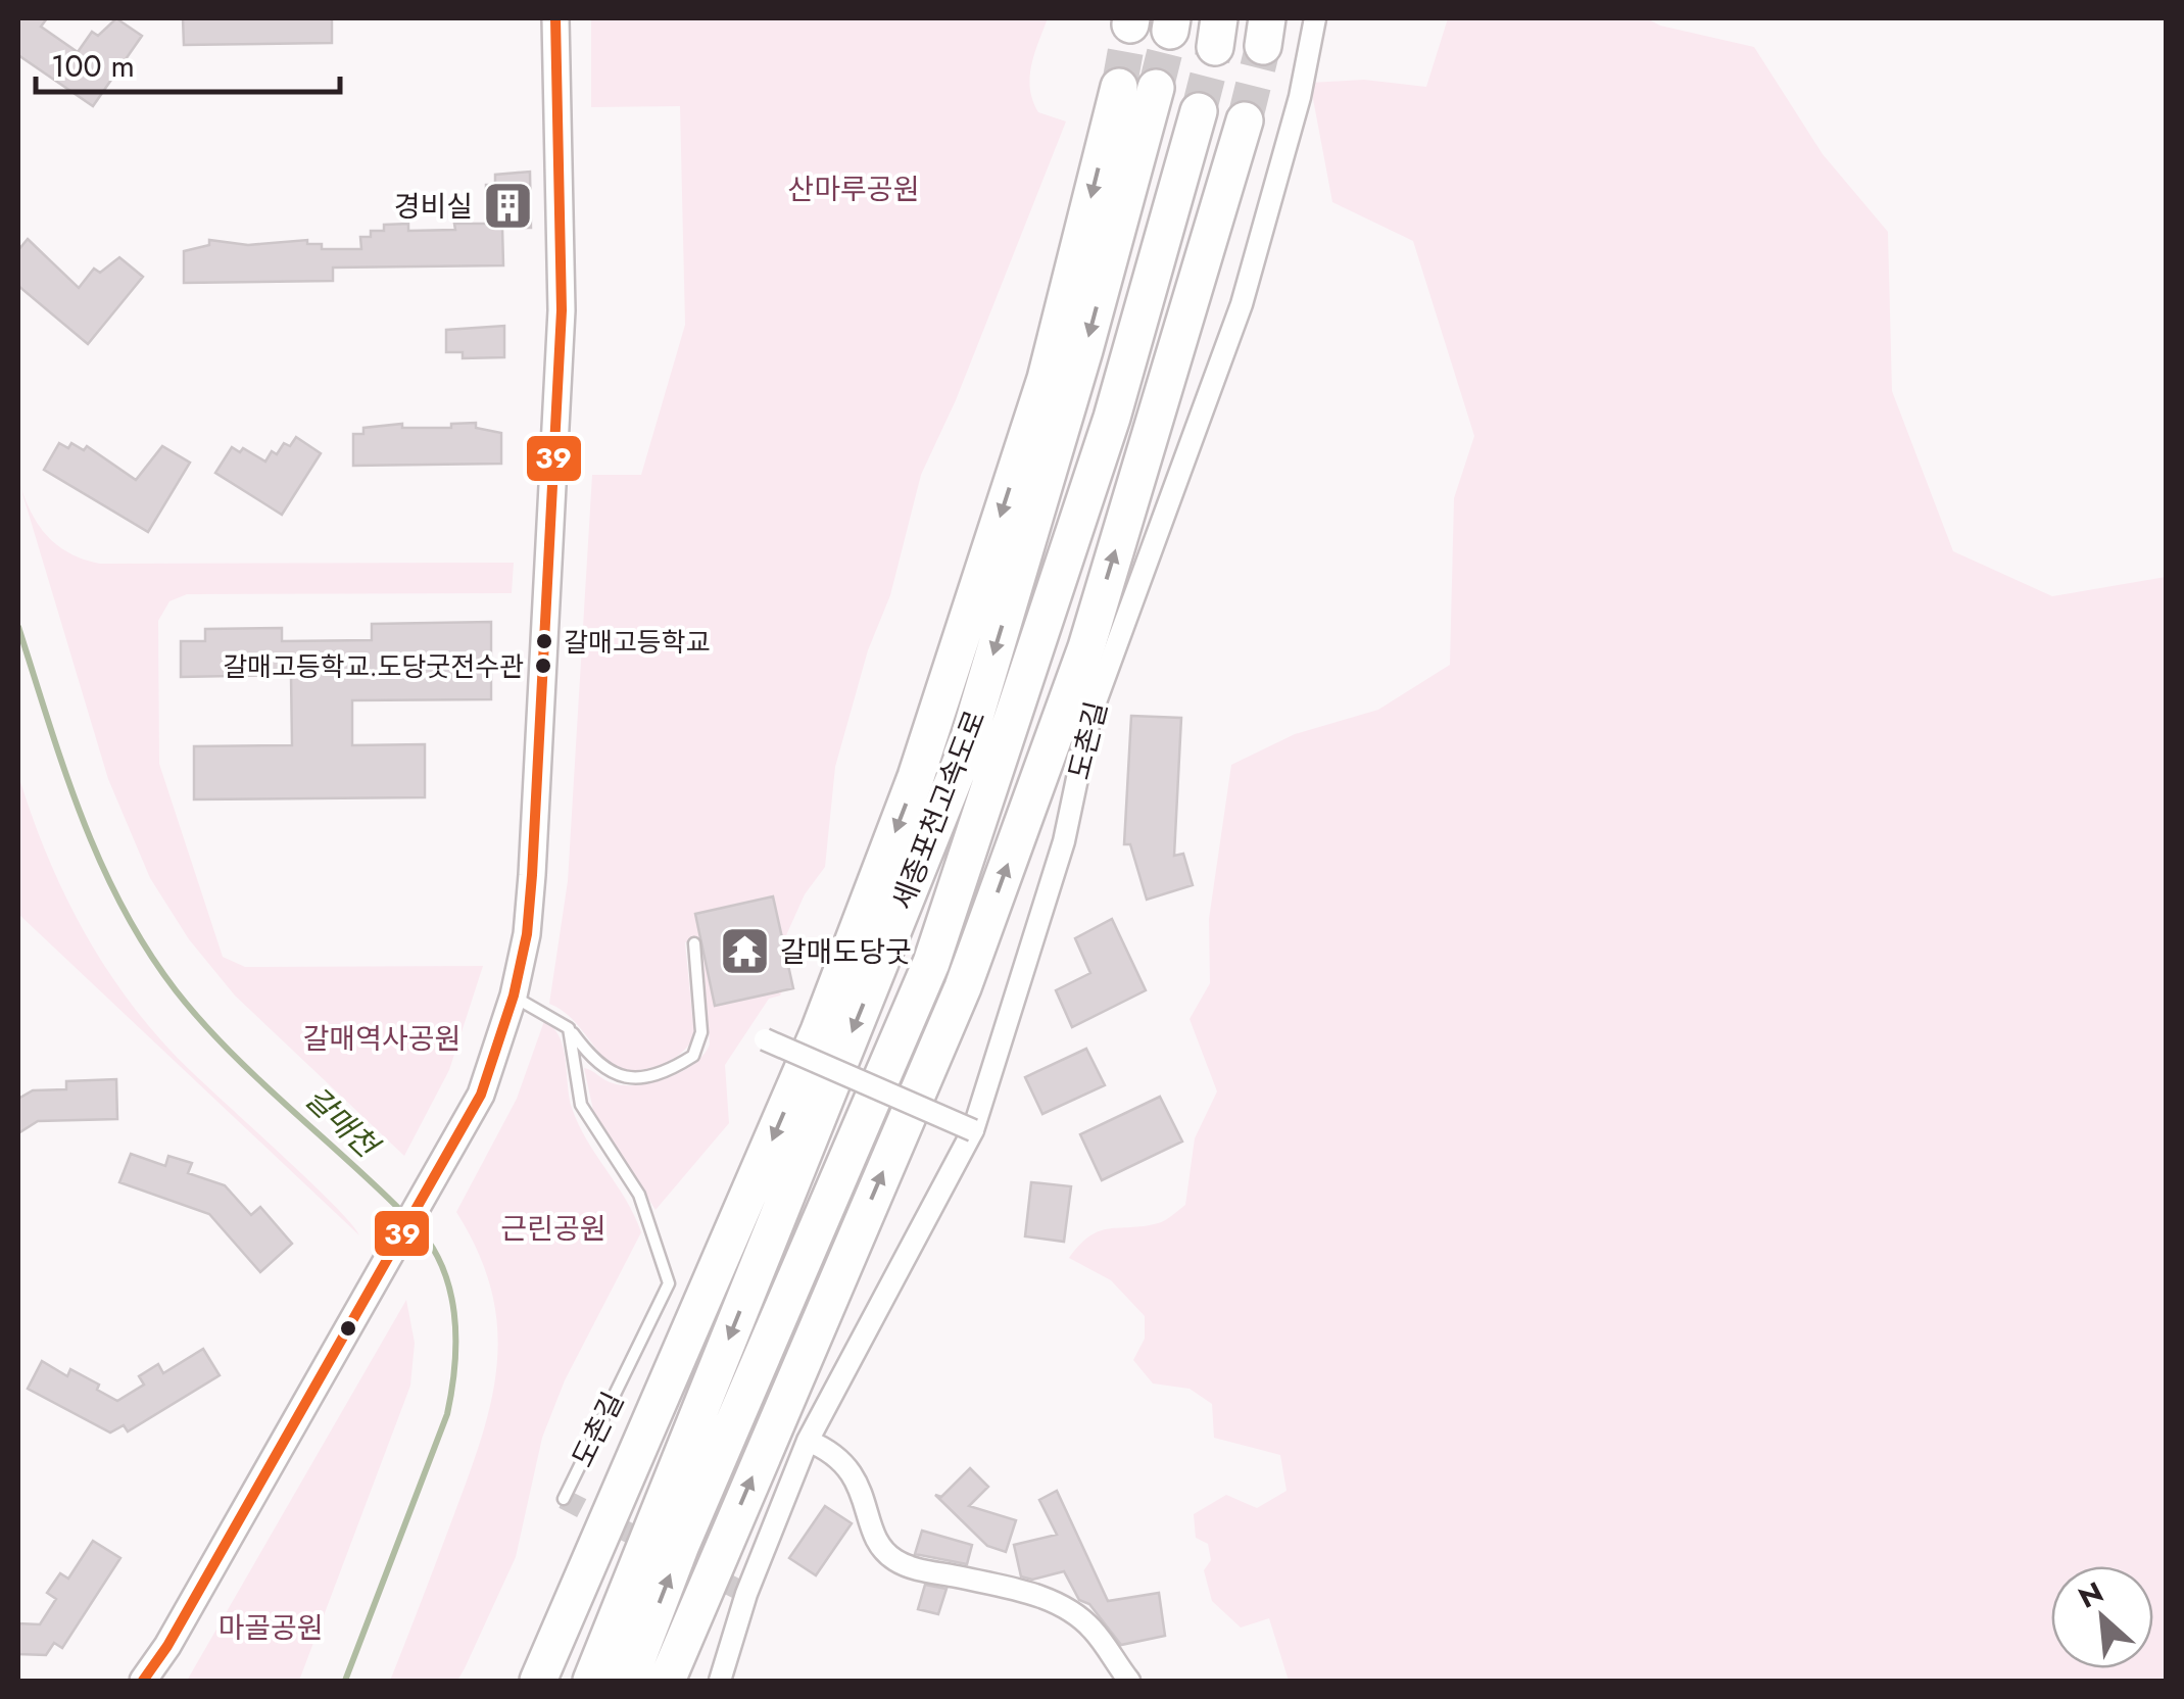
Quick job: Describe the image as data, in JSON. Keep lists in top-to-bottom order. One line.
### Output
{"streets":{"highway":["세종포천고속도로"],"street":["도촌길"]},"water":["갈매천"],"parks":["산마루공원","갈매역사공원","근린공원","마골공원"],"places":{"building":["경비실"],"other":["갈매고등학교","갈매고등학교.도당굿전수관"],"temple":["갈매도당굿"]},"lines":["transit line 39"],"scale_bar":"100 m","north":"top left"}
